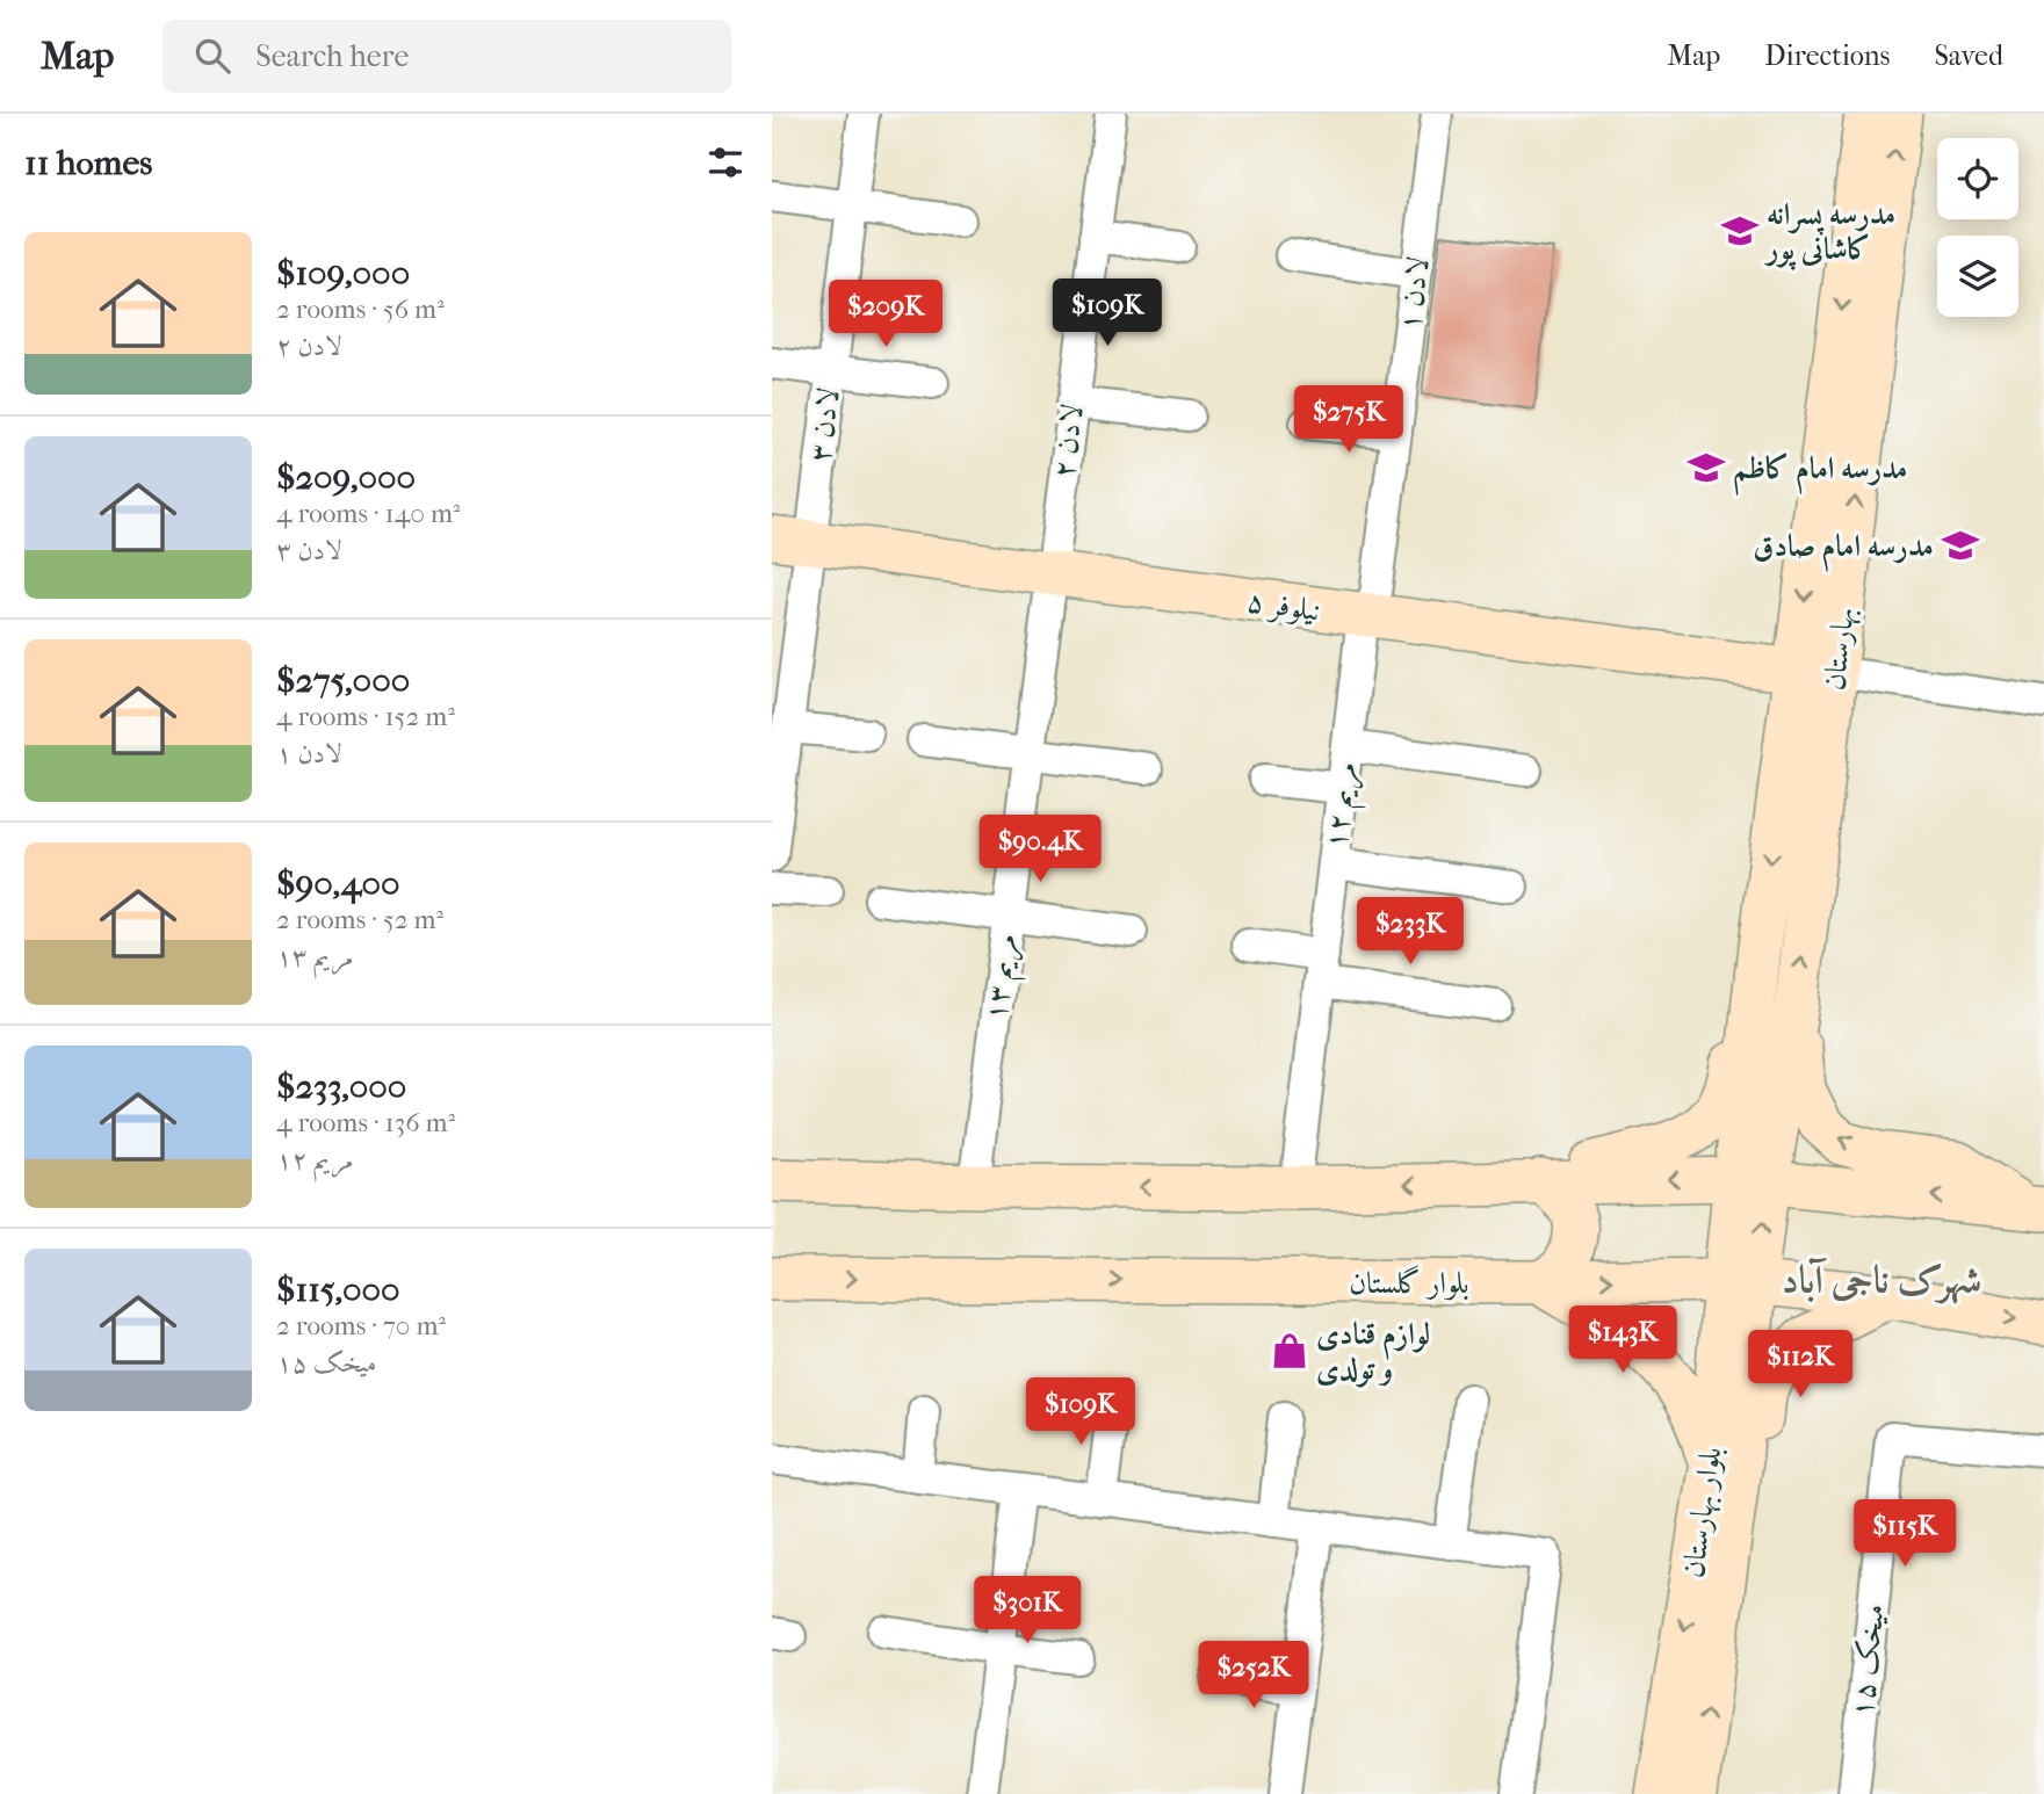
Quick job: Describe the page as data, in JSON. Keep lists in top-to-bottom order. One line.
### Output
{"streets":{"main road":["نیلوفر ۵","بهارستان","بلوار گلستان","بلوار بهارستان"],"street":["لادن ۱","لادن ۳","لادن ۲","مریم ۱۲","مریم ۱۳","میخک ۱۵"]},"crossings":[["لادن ۱","نیلوفر ۵"],["لادن ۱","مریم ۱۲"],["لادن ۳","نیلوفر ۵"],["لادن ۲","نیلوفر ۵"],["لادن ۲","مریم ۱۳"],["نیلوفر ۵","بهارستان"],["نیلوفر ۵","مریم ۱۲"],["نیلوفر ۵","مریم ۱۳"],["بهارستان","بلوار بهارستان"],["بلوار گلستان","بلوار بهارستان"]],"districts":["شهرک ناجی آباد"],"places":{"school or university":["مدرسه پسرانه کاشانی پور","مدرسه امام کاظم","مدرسه امام صادق"],"shop":["لوازم قنادی و تولدی"]},"page":{"header":"Map","search":"Search here","nav":["Map","Directions","Saved"],"heading":"11 homes","list":[{"name":"$109,000","note":"2 rooms · 56 m² · لادن ۲"},{"name":"$209,000","note":"4 rooms · 140 m² · لادن ۳"},{"name":"$275,000","note":"4 rooms · 152 m² · لادن ۱"},{"name":"$90,400","note":"2 rooms · 52 m² · مریم ۱۳"},{"name":"$233,000","note":"4 rooms · 136 m² · مریم ۱۲"},{"name":"$115,000","note":"2 rooms · 70 m² · میخک ۱۵"}],"price":["$109K","$209K","$275K","$90.4K","$233K","$143K","$112K","$109K","$115K","$301K","$252K"]}}
